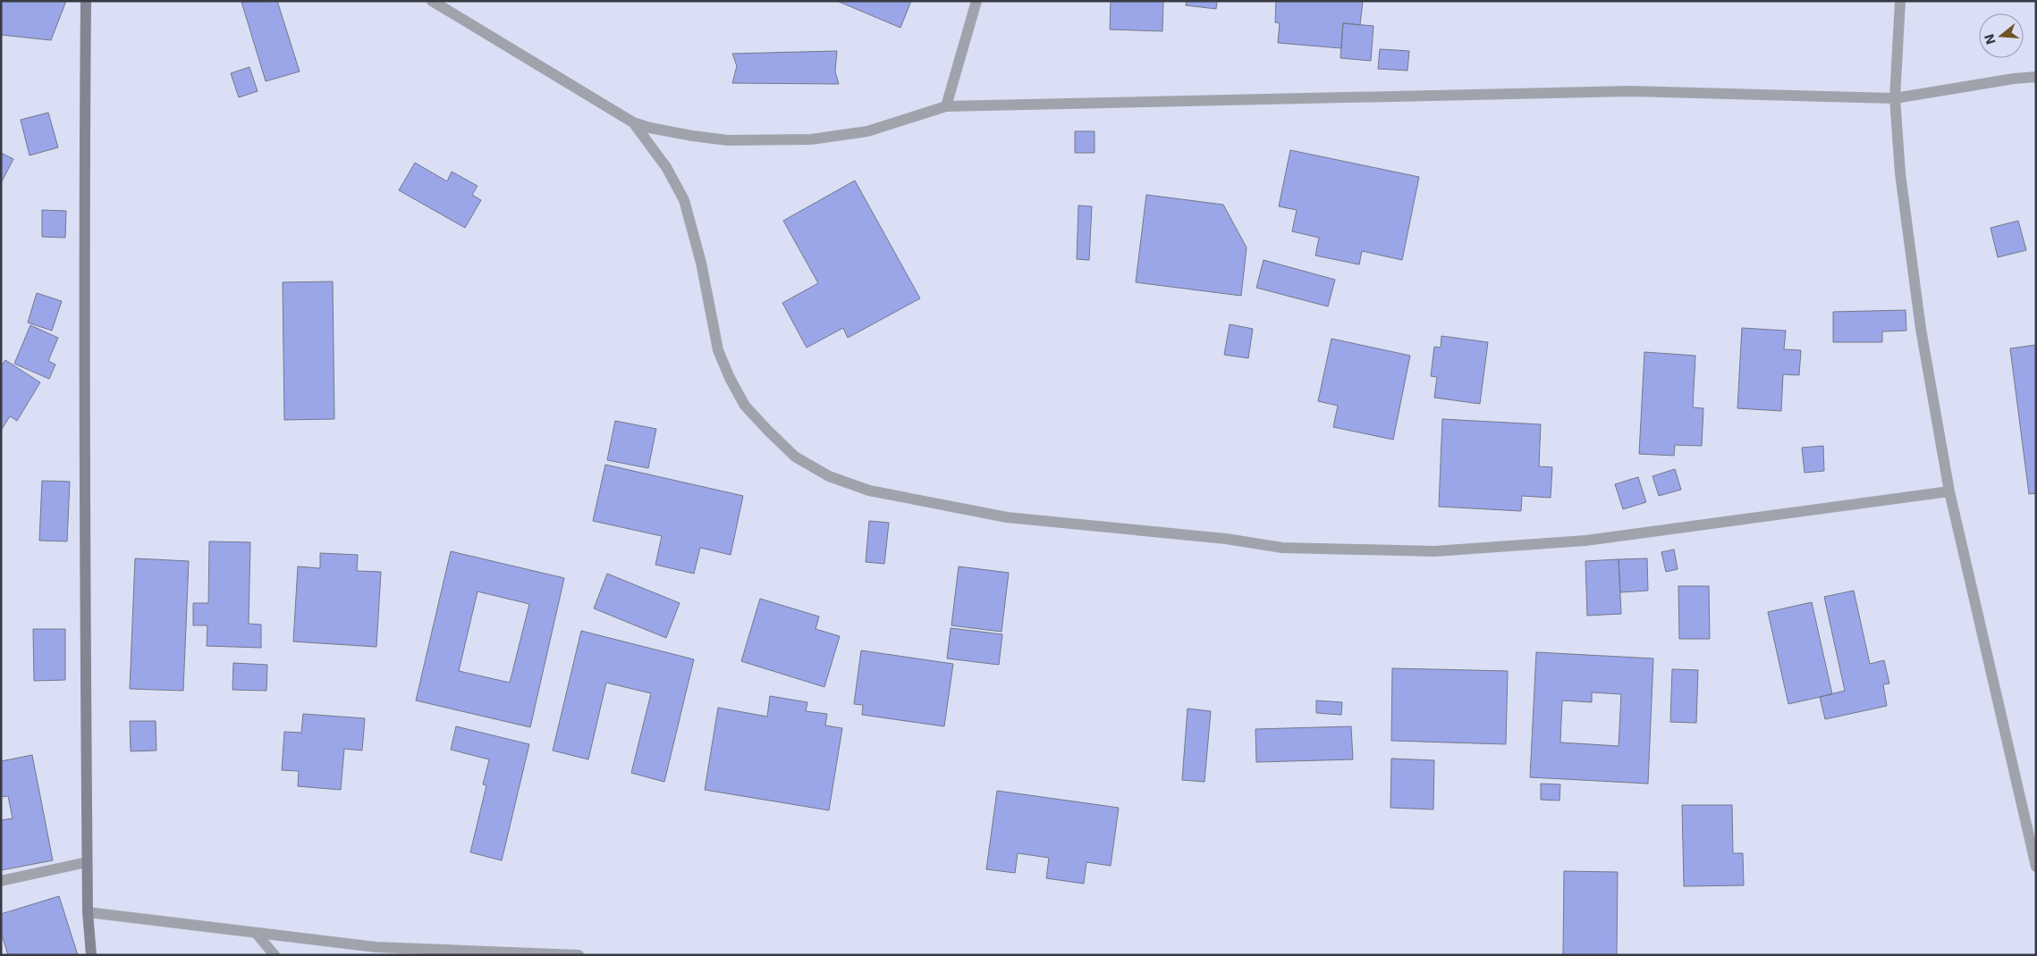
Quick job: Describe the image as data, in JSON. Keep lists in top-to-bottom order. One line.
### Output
{"north":"left"}
